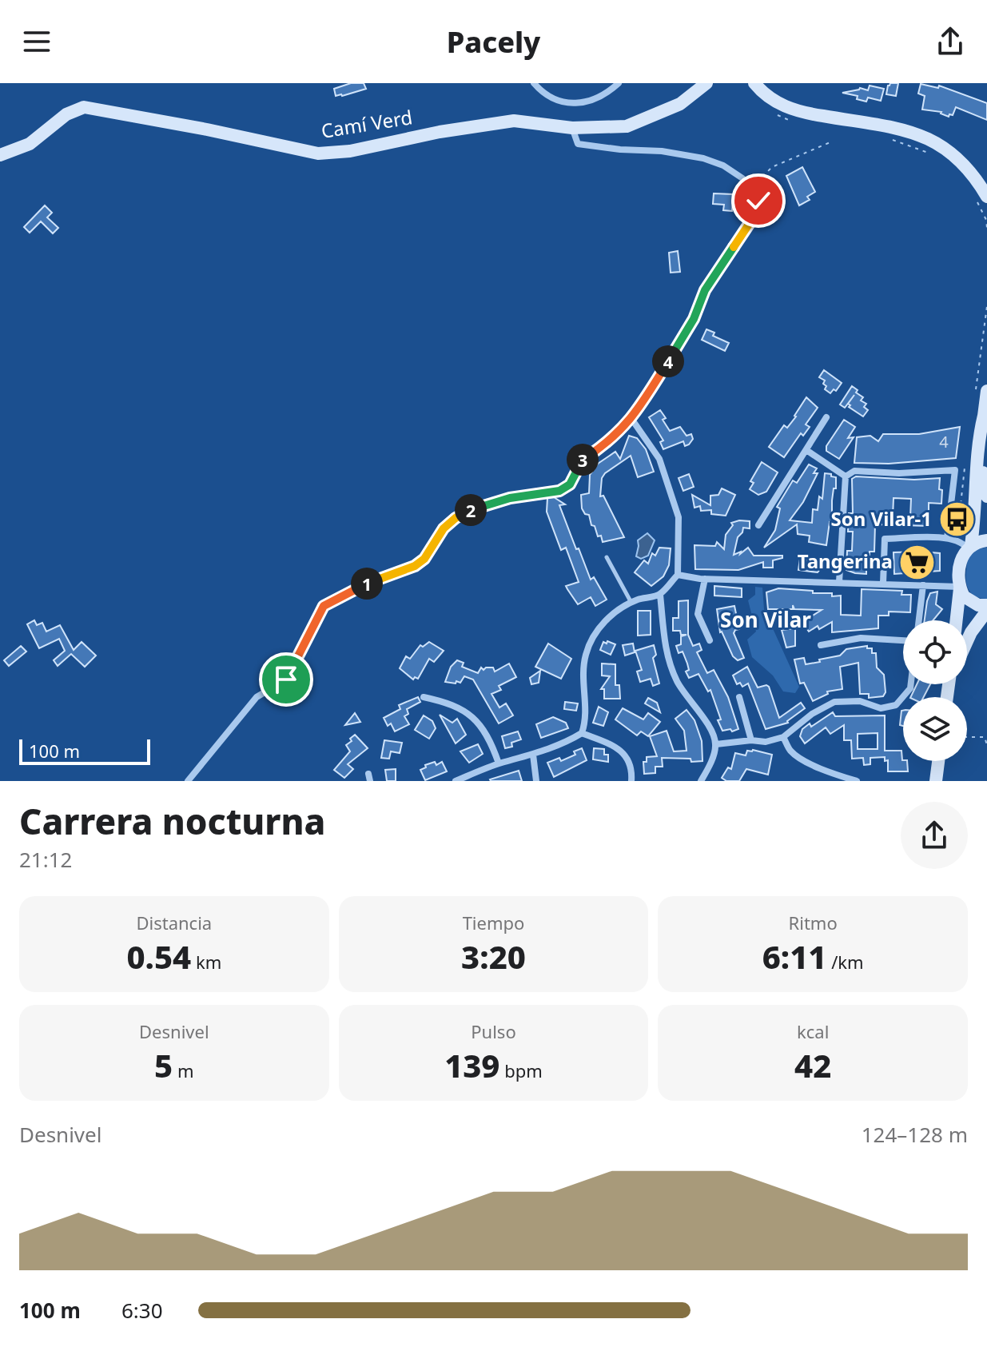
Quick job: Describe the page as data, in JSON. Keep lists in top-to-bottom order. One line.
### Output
{"streets":{"street":["Camí Verd"]},"districts":["Son Vilar"],"places":{"bus stop":["Son Vilar-1"],"supermarket":["Tangerina"]},"house_numbers":["4"],"scale_bar":"100 m","page":{"header":"Pacely","pins":["4","3","2","1"],"scale":"100 m","heading":["Carrera nocturna","21:12"],"stats":[["Distancia","0.54 km"],["Tiempo","3:20"],["Ritmo","6:11 /km"],["Desnivel","5 m"],["Pulso","139 bpm"],["kcal","42"]],"chart":["Desnivel","124–128 m"],"list":[{"name":"100 m","note":"6:30"}]}}
